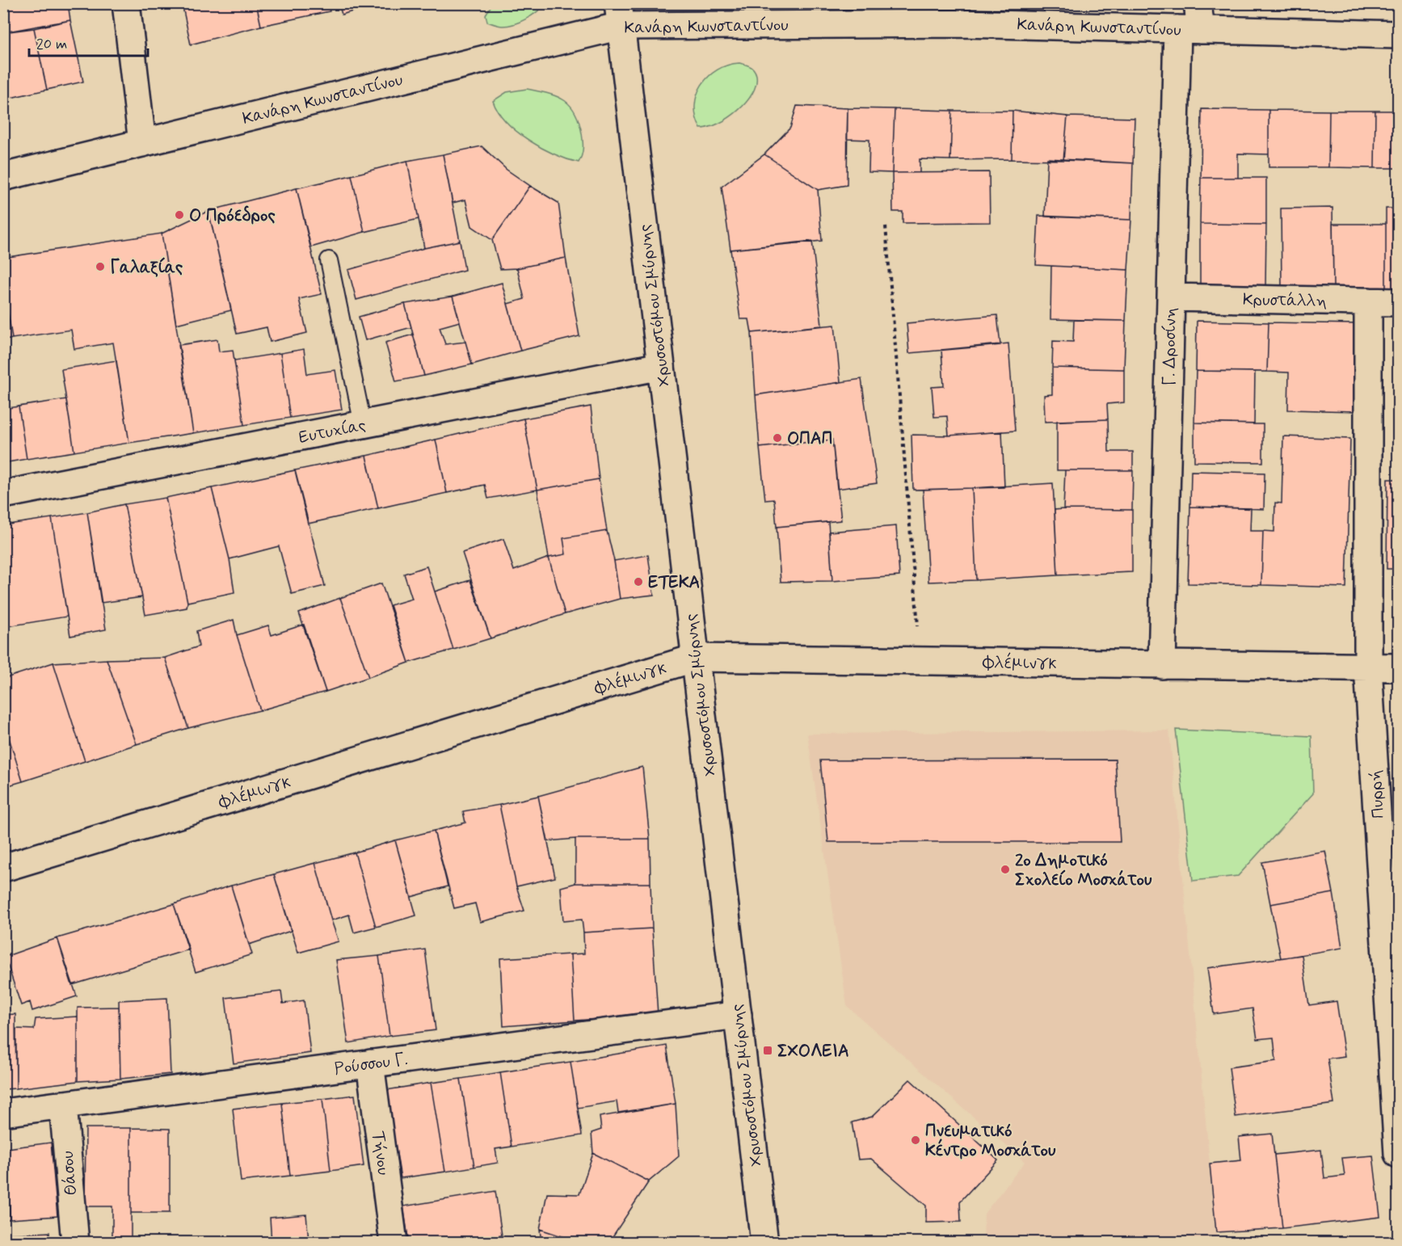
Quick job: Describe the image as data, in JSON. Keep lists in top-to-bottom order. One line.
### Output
{"streets":{"street":["Κανάρη Κωνσταντίνου","Κρυστάλλη","Χρυσοστόμου Σμύρνης","Γ. Δροσίνη","Ευτυχίας","Φλέμινγκ","Πυρρή","Ρούσσου Γ.","Τήνου","Θάσου"]},"crossings":[["Κανάρη Κωνσταντίνου","Χρυσοστόμου Σμύρνης"],["Κανάρη Κωνσταντίνου","Γ. Δροσίνη"],["Κρυστάλλη","Γ. Δροσίνη"],["Κρυστάλλη","Πυρρή"],["Χρυσοστόμου Σμύρνης","Ευτυχίας"],["Χρυσοστόμου Σμύρνης","Φλέμινγκ"],["Χρυσοστόμου Σμύρνης","Ρούσσου Γ."],["Γ. Δροσίνη","Φλέμινγκ"],["Φλέμινγκ","Πυρρή"],["Ρούσσου Γ.","Τήνου"],["Ρούσσου Γ.","Θάσου"]],"places":{"other":["Ο Πρόεδρος","Γαλαξίας","ΟΠΑΠ","ΕΤΕΚΑ","2ο Δημοτικό Σχολείο Μοσχάτου","Πνευματικό Κέντρο Μοσχάτου"],"transit":["ΣΧΟΛΕΙΑ"]},"scale_bar":"20 m"}
